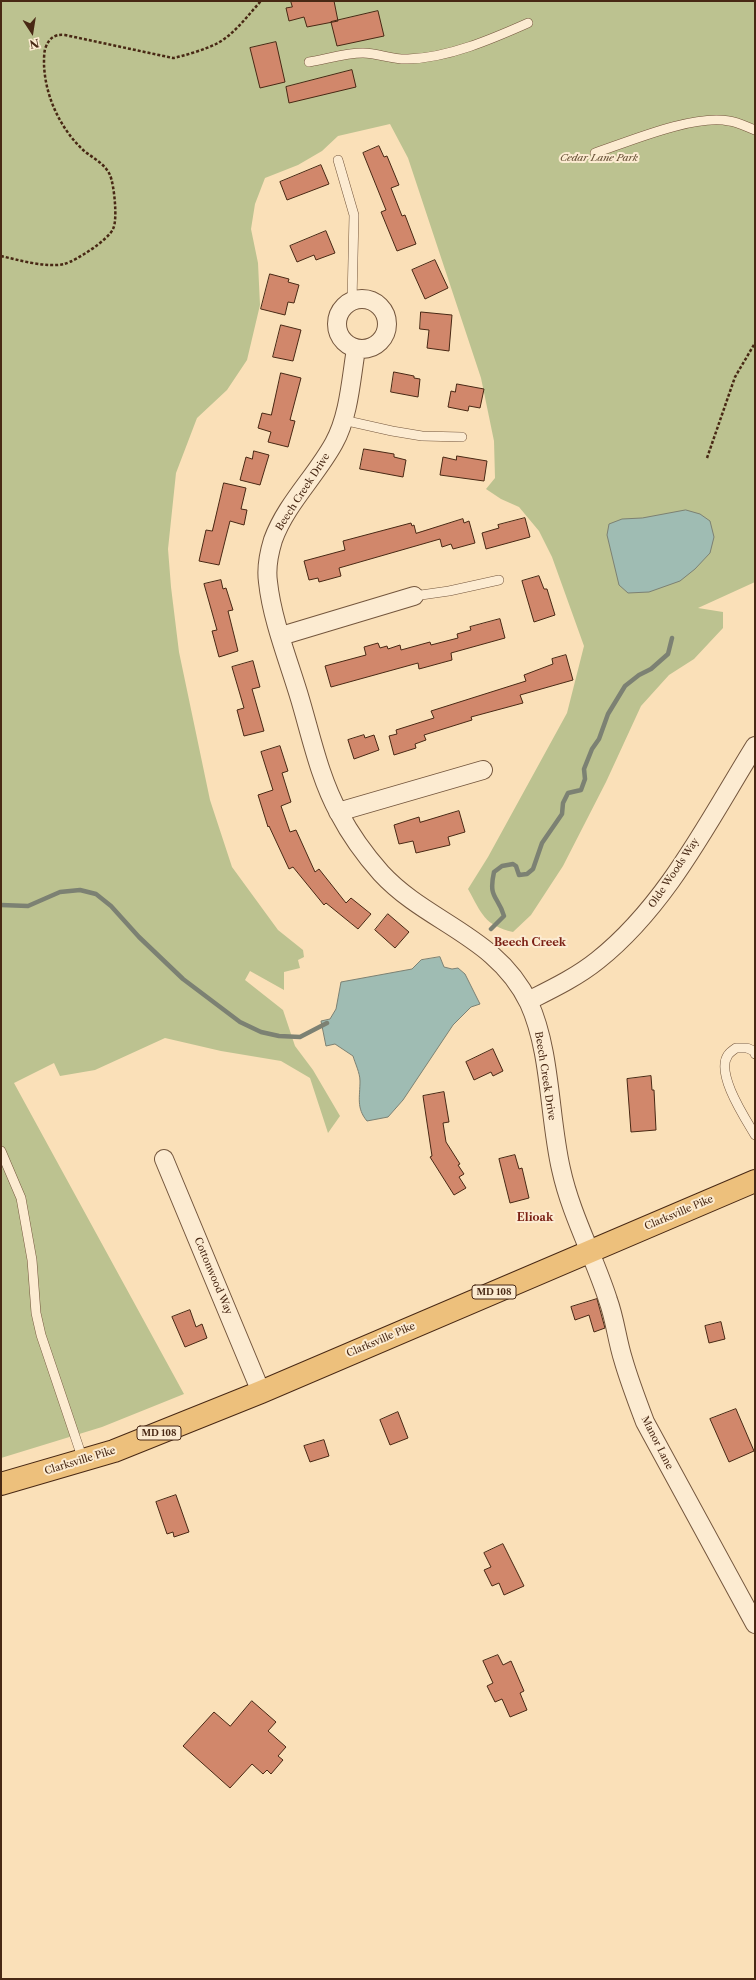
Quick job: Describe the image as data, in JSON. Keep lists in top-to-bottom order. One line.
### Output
{"streets":{"main road":["Clarksville Pike","MD 108"],"street":["Beech Creek Drive","Olde Woods Way","Cottonwood Way","Manor Lane"]},"crossings":[["Beech Creek Drive","Olde Woods Way"],["Beech Creek Drive","Clarksville Pike"],["Beech Creek Drive","Manor Lane"],["Clarksville Pike","Cottonwood Way"],["Clarksville Pike","Manor Lane"]],"districts":["Beech Creek","Elioak"],"parks":["Cedar Lane Park"],"north":"bottom"}
